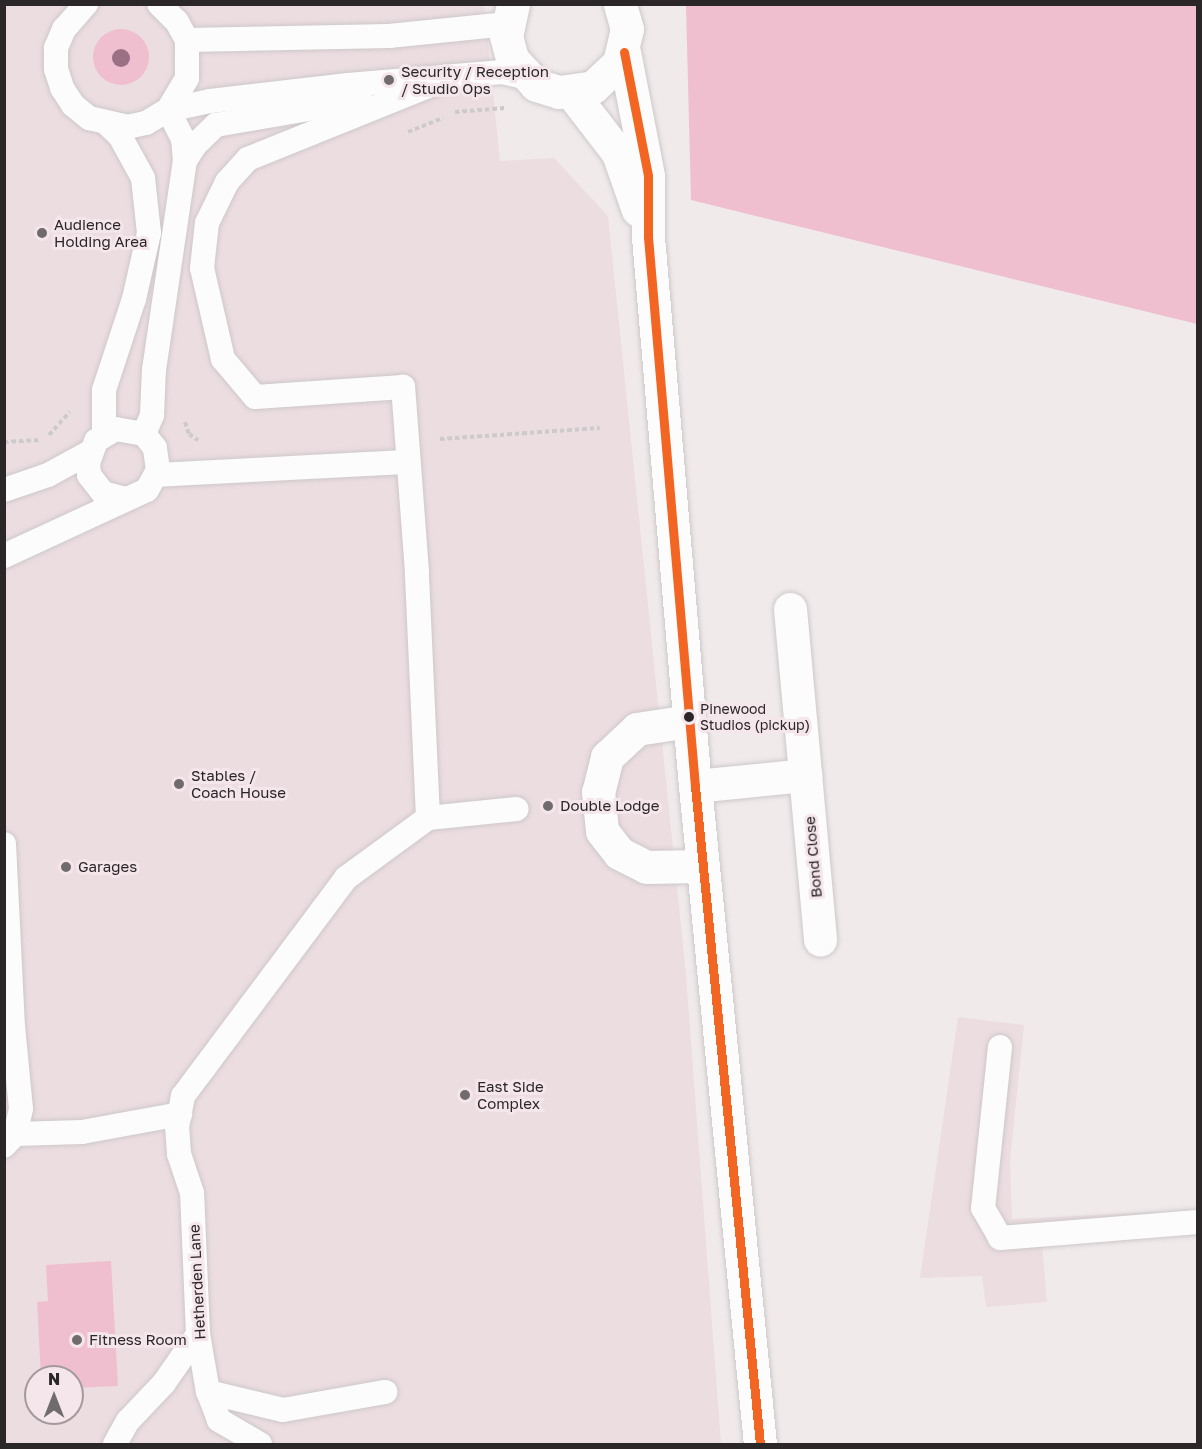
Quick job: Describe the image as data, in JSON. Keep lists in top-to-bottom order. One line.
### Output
{"streets":{"street":["Bond Close"],"lane":["Hetherden Lane"]},"places":["Security / Reception / Studio Ops","Audience Holding Area","Pinewood Studios (pickup)","Stables / Coach House","Double Lodge","Garages","East Side Complex","Fitness Room"],"north":"top"}
